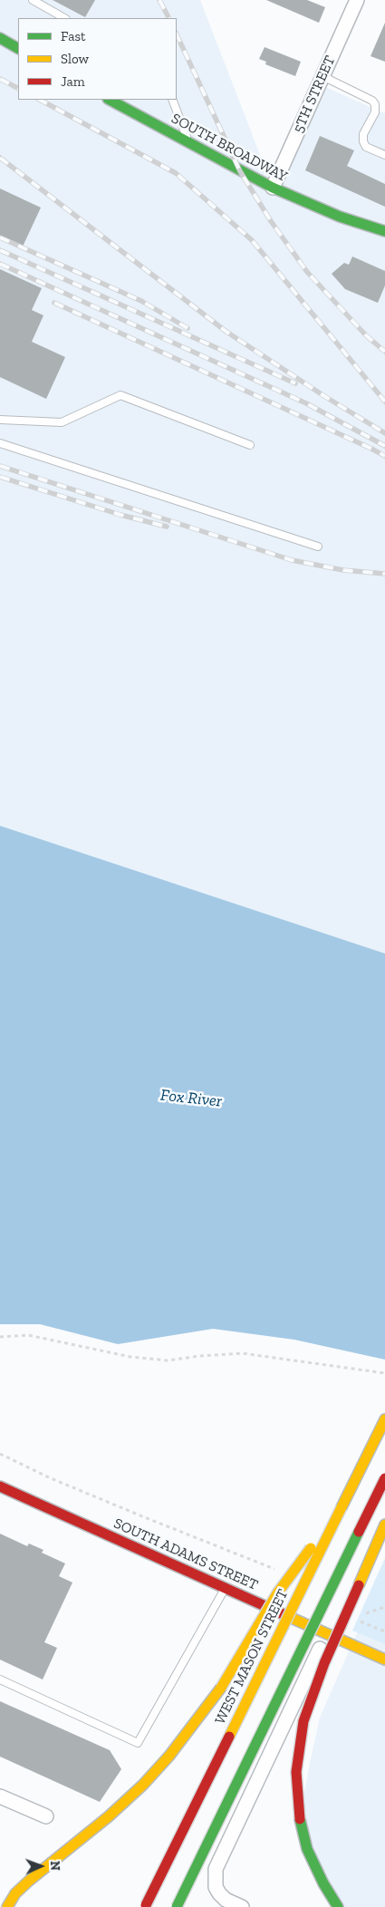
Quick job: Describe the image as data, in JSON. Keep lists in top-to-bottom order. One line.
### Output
{"streets":{"main road":["SOUTH BROADWAY","SOUTH ADAMS STREET","WEST MASON STREET"],"street":["5TH STREET"]},"crossings":[["5TH STREET","SOUTH BROADWAY"]],"water":["Fox River"],"legend":["Fast","Slow","Jam"],"north":"right"}
